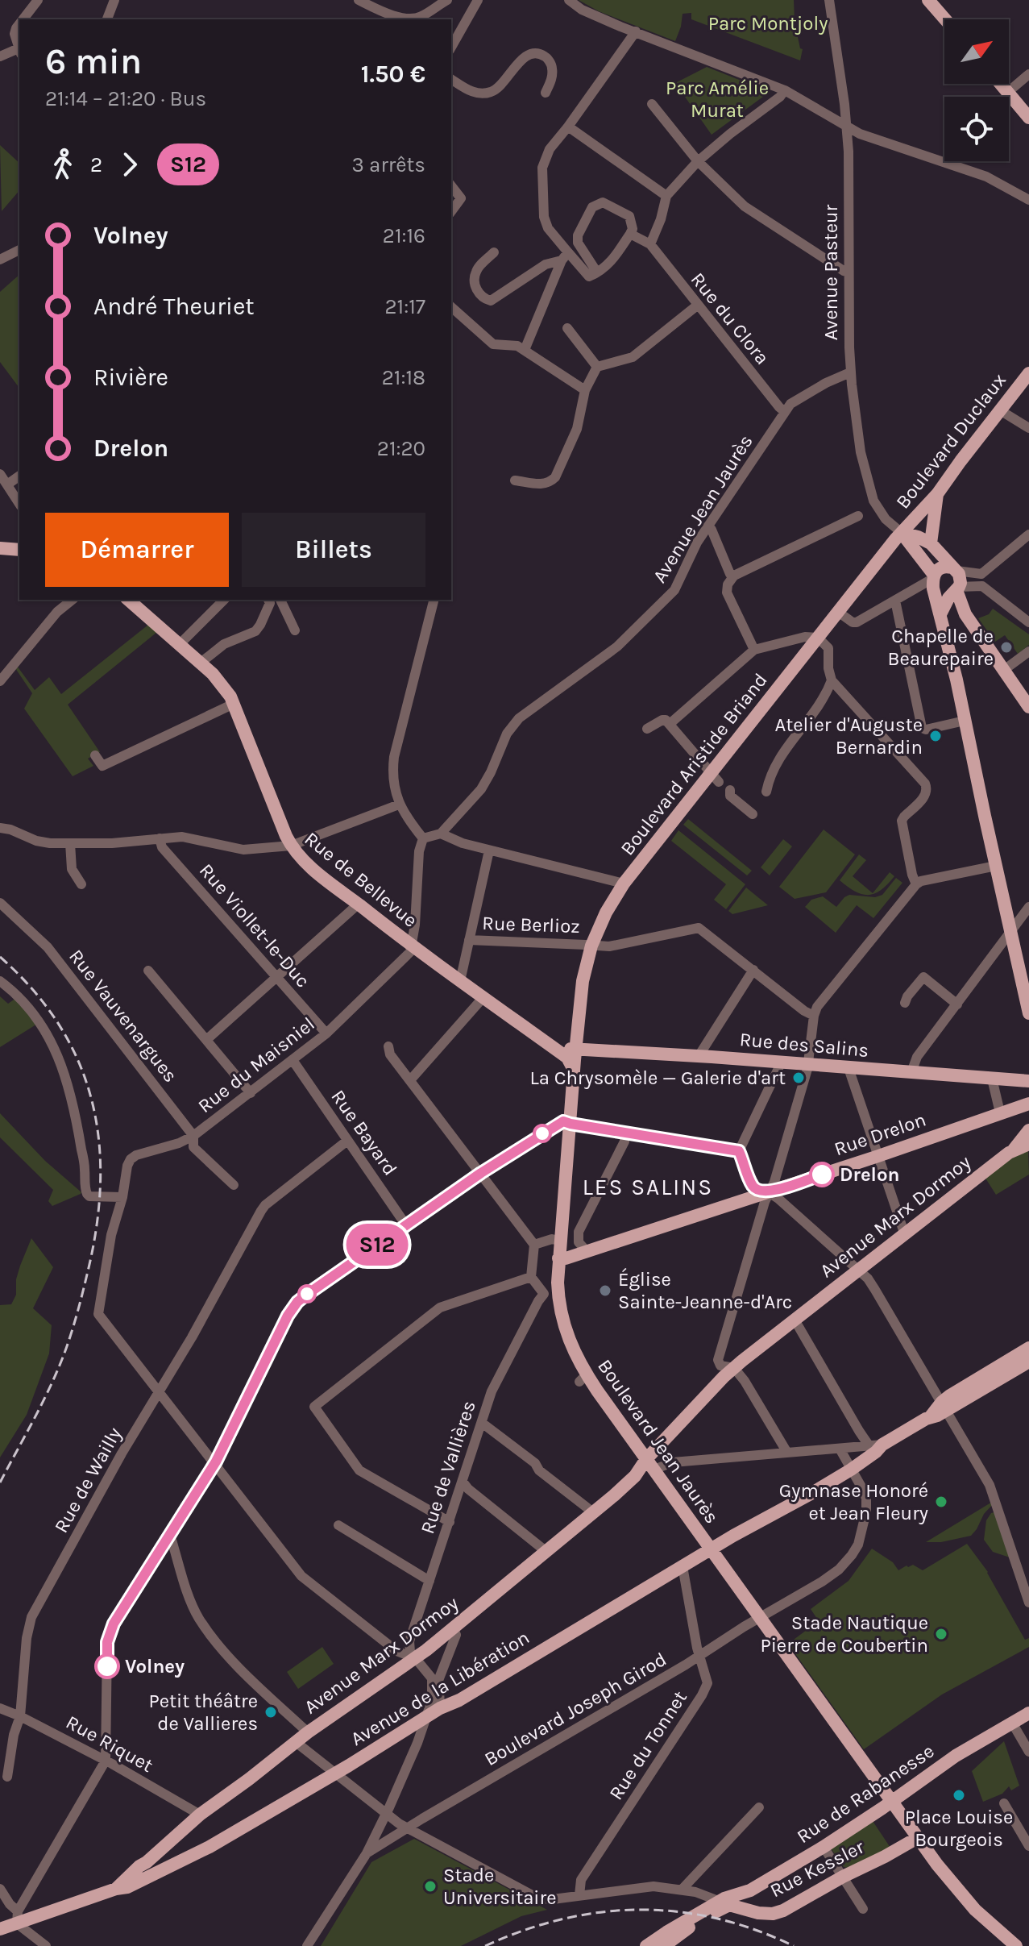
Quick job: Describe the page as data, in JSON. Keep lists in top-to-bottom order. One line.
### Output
{"streets":{"main road":["Boulevard Duclaux","Boulevard Aristide Briand","Rue de Bellevue","Rue des Salins","Rue Drelon","Avenue Marx Dormoy","Boulevard Jean Jaurès","Avenue de la Libération","Rue de Rabanesse","Rue Kessler"],"street":["Avenue Pasteur","Rue du Clora","Avenue Jean Jaurès","Rue Berlioz","Rue Viollet-le-Duc","Rue Vauvenargues","Rue du Maisniel","Rue Bayard","Rue de Vallières","Rue de Wailly","Boulevard Joseph Girod","Rue Riquet","Rue du Tonnet"]},"crossings":[["Avenue Pasteur","Boulevard Duclaux"],["Avenue Pasteur","Avenue Jean Jaurès"],["Avenue Pasteur","Boulevard Aristide Briand"],["Rue du Clora","Avenue Jean Jaurès"],["Boulevard Duclaux","Boulevard Aristide Briand"],["Boulevard Aristide Briand","Rue Berlioz"],["Boulevard Aristide Briand","Rue des Salins"],["Boulevard Aristide Briand","Boulevard Jean Jaurès"],["Rue de Bellevue","Rue Viollet-le-Duc"],["Rue de Bellevue","Rue du Maisniel"],["Rue de Bellevue","Boulevard Jean Jaurès"],["Rue Viollet-le-Duc","Rue du Maisniel"],["Rue Vauvenargues","Rue du Maisniel"],["Rue des Salins","Boulevard Jean Jaurès"],["Rue du Maisniel","Rue Bayard"],["Rue Bayard","Rue de Wailly"],["Rue Drelon","Boulevard Jean Jaurès"],["Avenue Marx Dormoy","Boulevard Jean Jaurès"],["Avenue Marx Dormoy","Rue de Vallières"],["Avenue Marx Dormoy","Avenue de la Libération"],["Avenue Marx Dormoy","Rue Riquet"],["Boulevard Jean Jaurès","Rue de Vallières"],["Boulevard Jean Jaurès","Avenue de la Libération"],["Boulevard Jean Jaurès","Boulevard Joseph Girod"],["Boulevard Jean Jaurès","Rue de Rabanesse"],["Boulevard Jean Jaurès","Rue Kessler"],["Rue de Wailly","Rue Riquet"],["Avenue de la Libération","Boulevard Joseph Girod"],["Avenue de la Libération","Rue du Tonnet"],["Boulevard Joseph Girod","Rue du Tonnet"],["Rue de Rabanesse","Rue Kessler"]],"districts":["LES SALINS"],"parks":["Parc Montjoly","Parc Amélie Murat"],"places":["Chapelle de Beaurepaire","Atelier d'Auguste Bernardin","La Chrysomèle — Galerie d'art","Drelon","Église Sainte-Jeanne-d'Arc","Gymnase Honoré et Jean Fleury","Stade Nautique Pierre de Coubertin","Volney","Petit théâtre de Vallieres","Place Louise Bourgeois","Stade Universitaire"],"lines":["bus line S12"],"north":"top right","page":{"on_map":"S12","heading":["6 min","21:14 – 21:20 · Bus","1.50 €"],"legs":["2","S12","3 arrêts"],"list":[{"name":"Volney","value":"21:16"},{"name":"André Theuriet","value":"21:17"},{"name":"Rivière","value":"21:18"},{"name":"Drelon","value":"21:20"}],"buttons":["Démarrer","Billets"]}}
